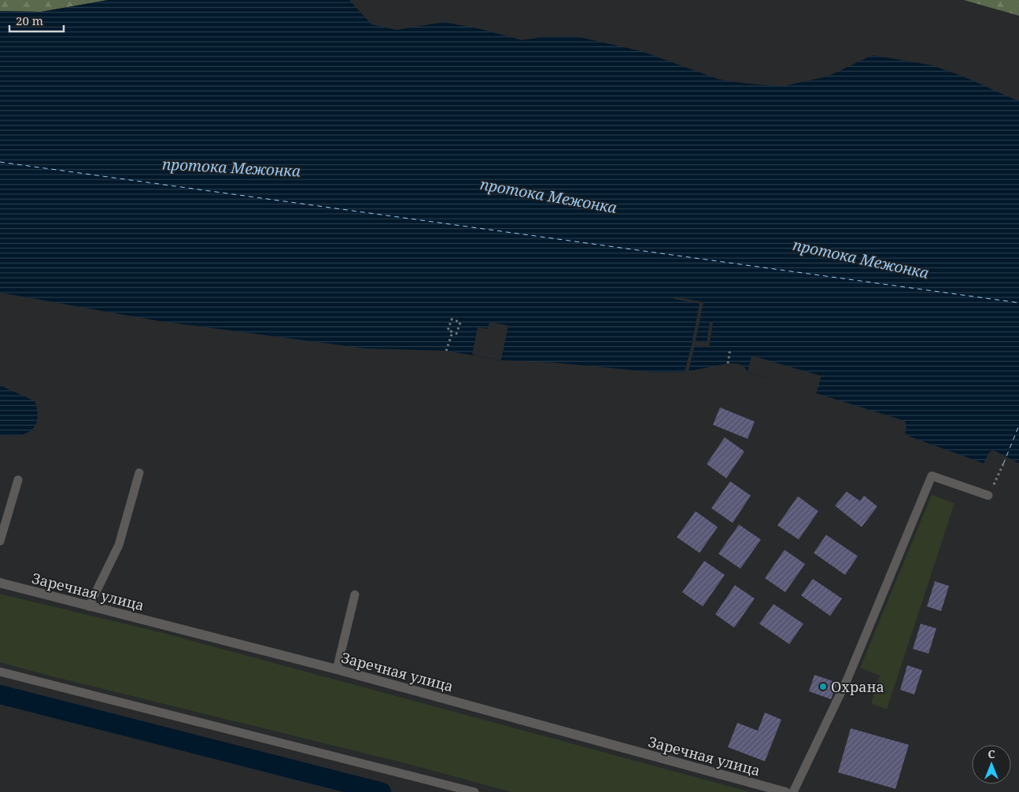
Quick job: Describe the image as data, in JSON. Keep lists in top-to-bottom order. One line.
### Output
{"streets":{"street":["Заречная улица"]},"water":["протока Межонка"],"places":["Охрана"],"scale_bar":"20 m","north":"top"}
